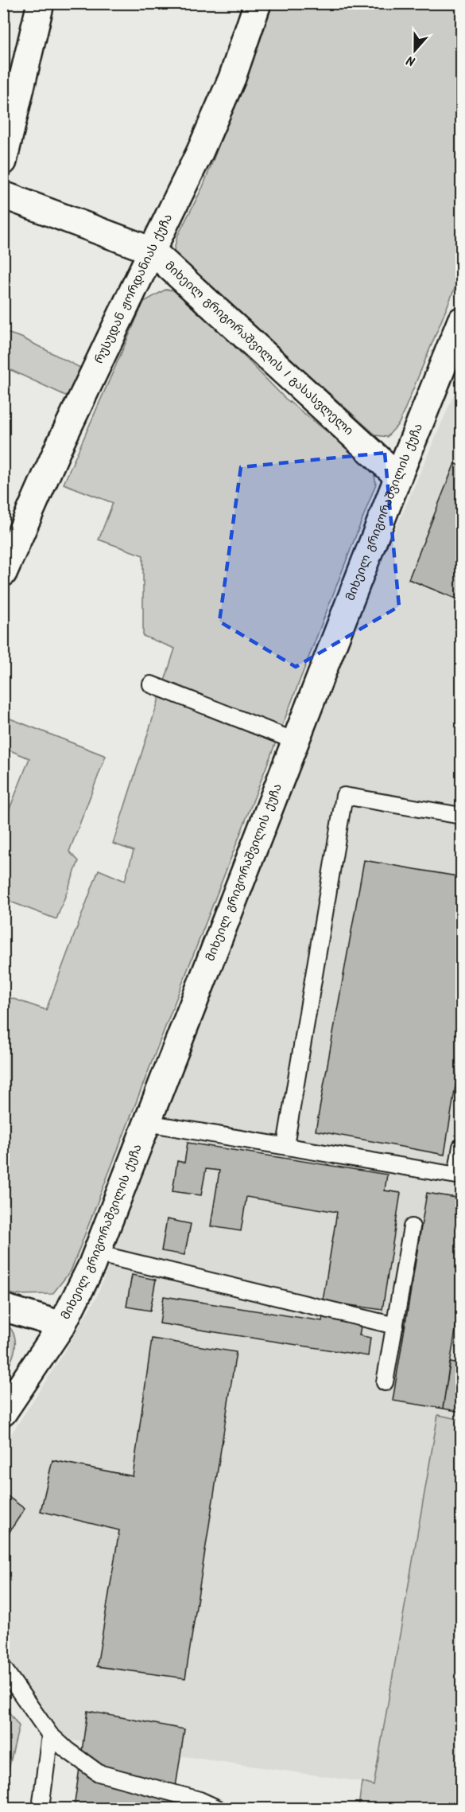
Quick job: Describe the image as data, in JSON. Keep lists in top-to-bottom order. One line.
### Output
{"streets":{"street":["რუსუდან ჟორდანიას ქუჩა","მიხეილ გრიგორაშვილის I გასასვლელი","მიხეილ გრიგორაშვილის ქუჩა"]},"crossings":[["რუსუდან ჟორდანიას ქუჩა","მიხეილ გრიგორაშვილის I გასასვლელი"],["მიხეილ გრიგორაშვილის I გასასვლელი","მიხეილ გრიგორაშვილის ქუჩა"]],"north":"bottom"}
